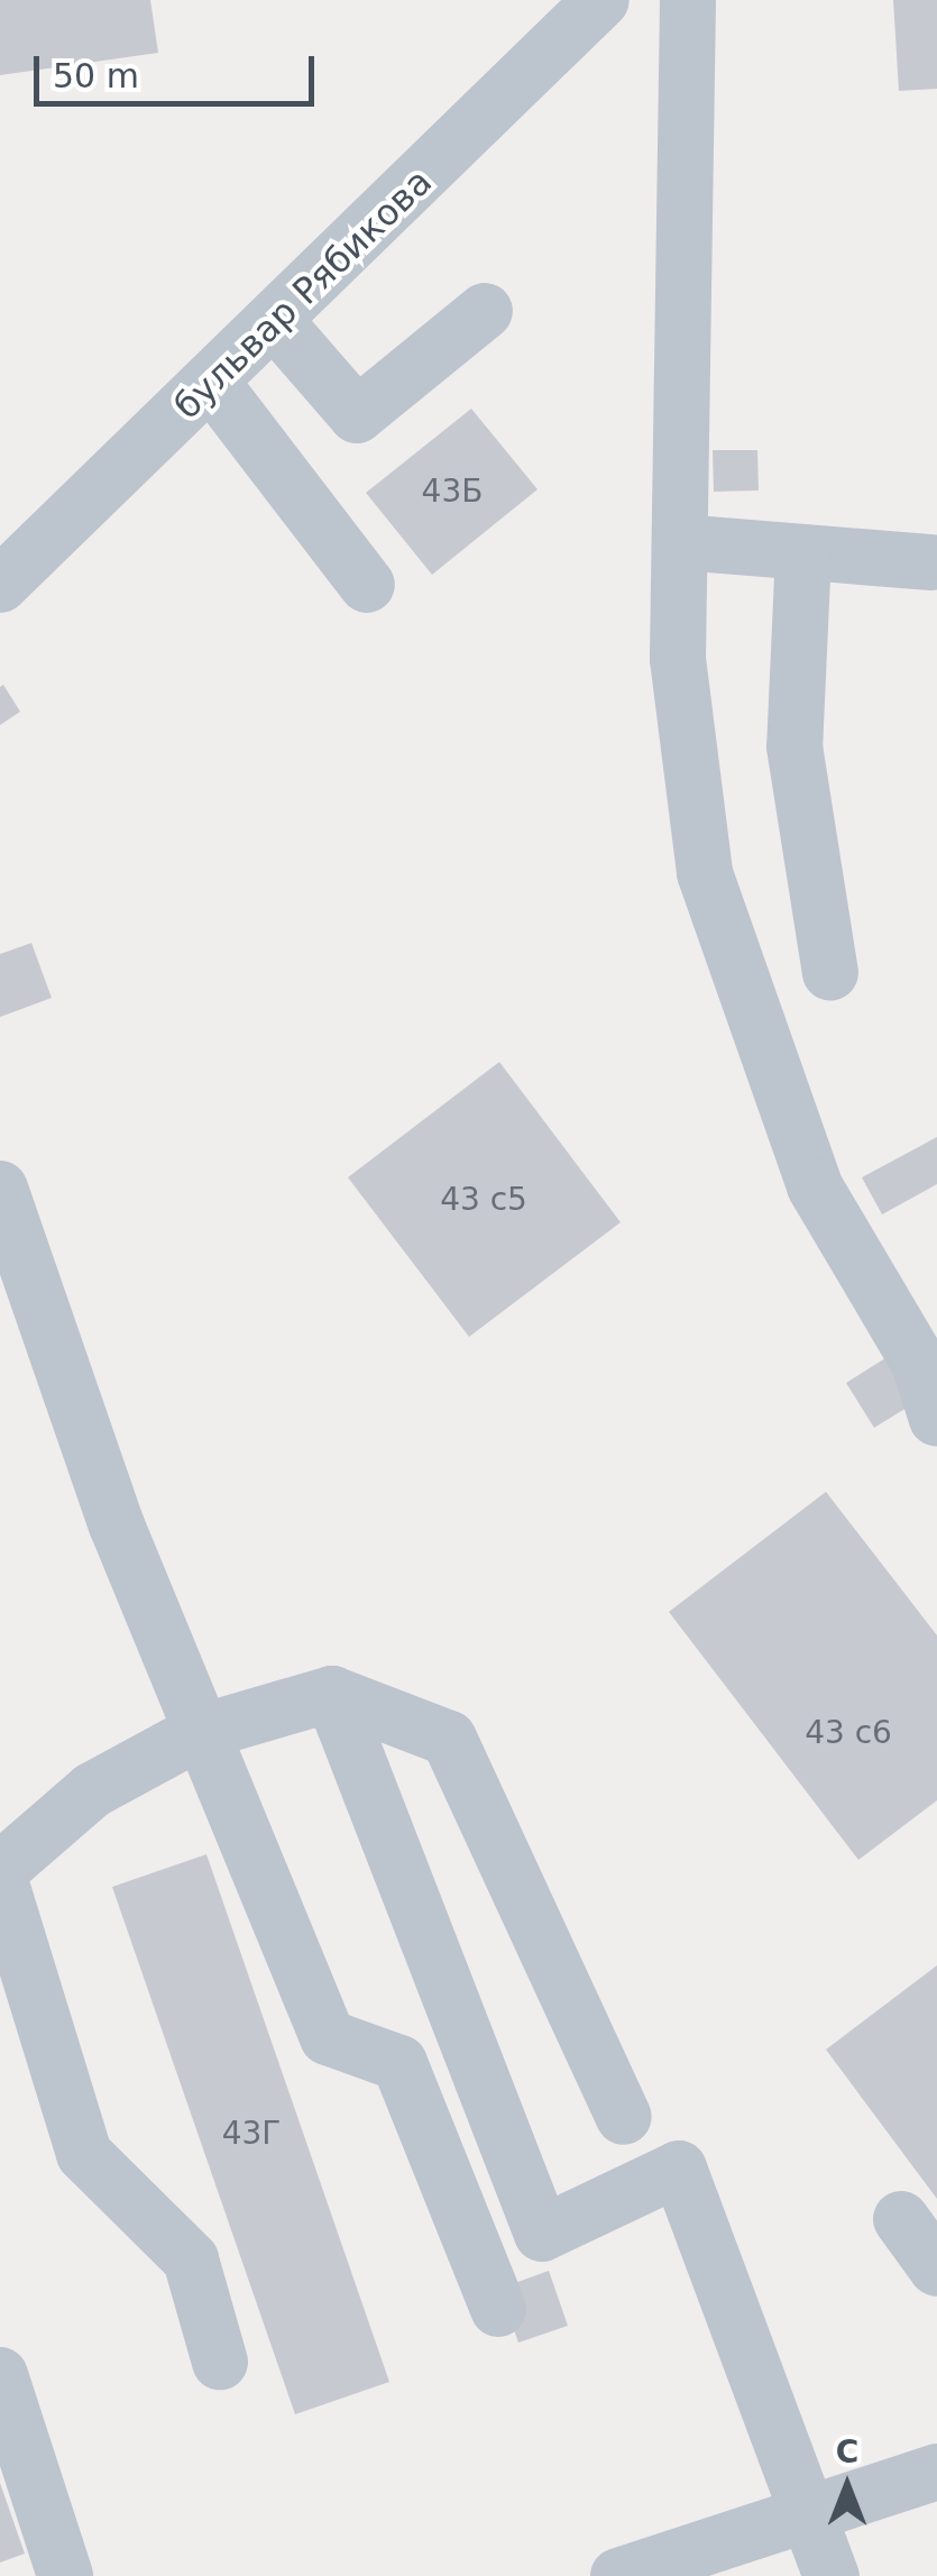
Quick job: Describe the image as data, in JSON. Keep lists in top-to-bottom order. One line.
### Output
{"streets":{"street":["бульвар Рябикова"]},"house_numbers":["43Б","43 с5","43 с6","43Г"],"scale_bar":"50 m","north":"top"}
